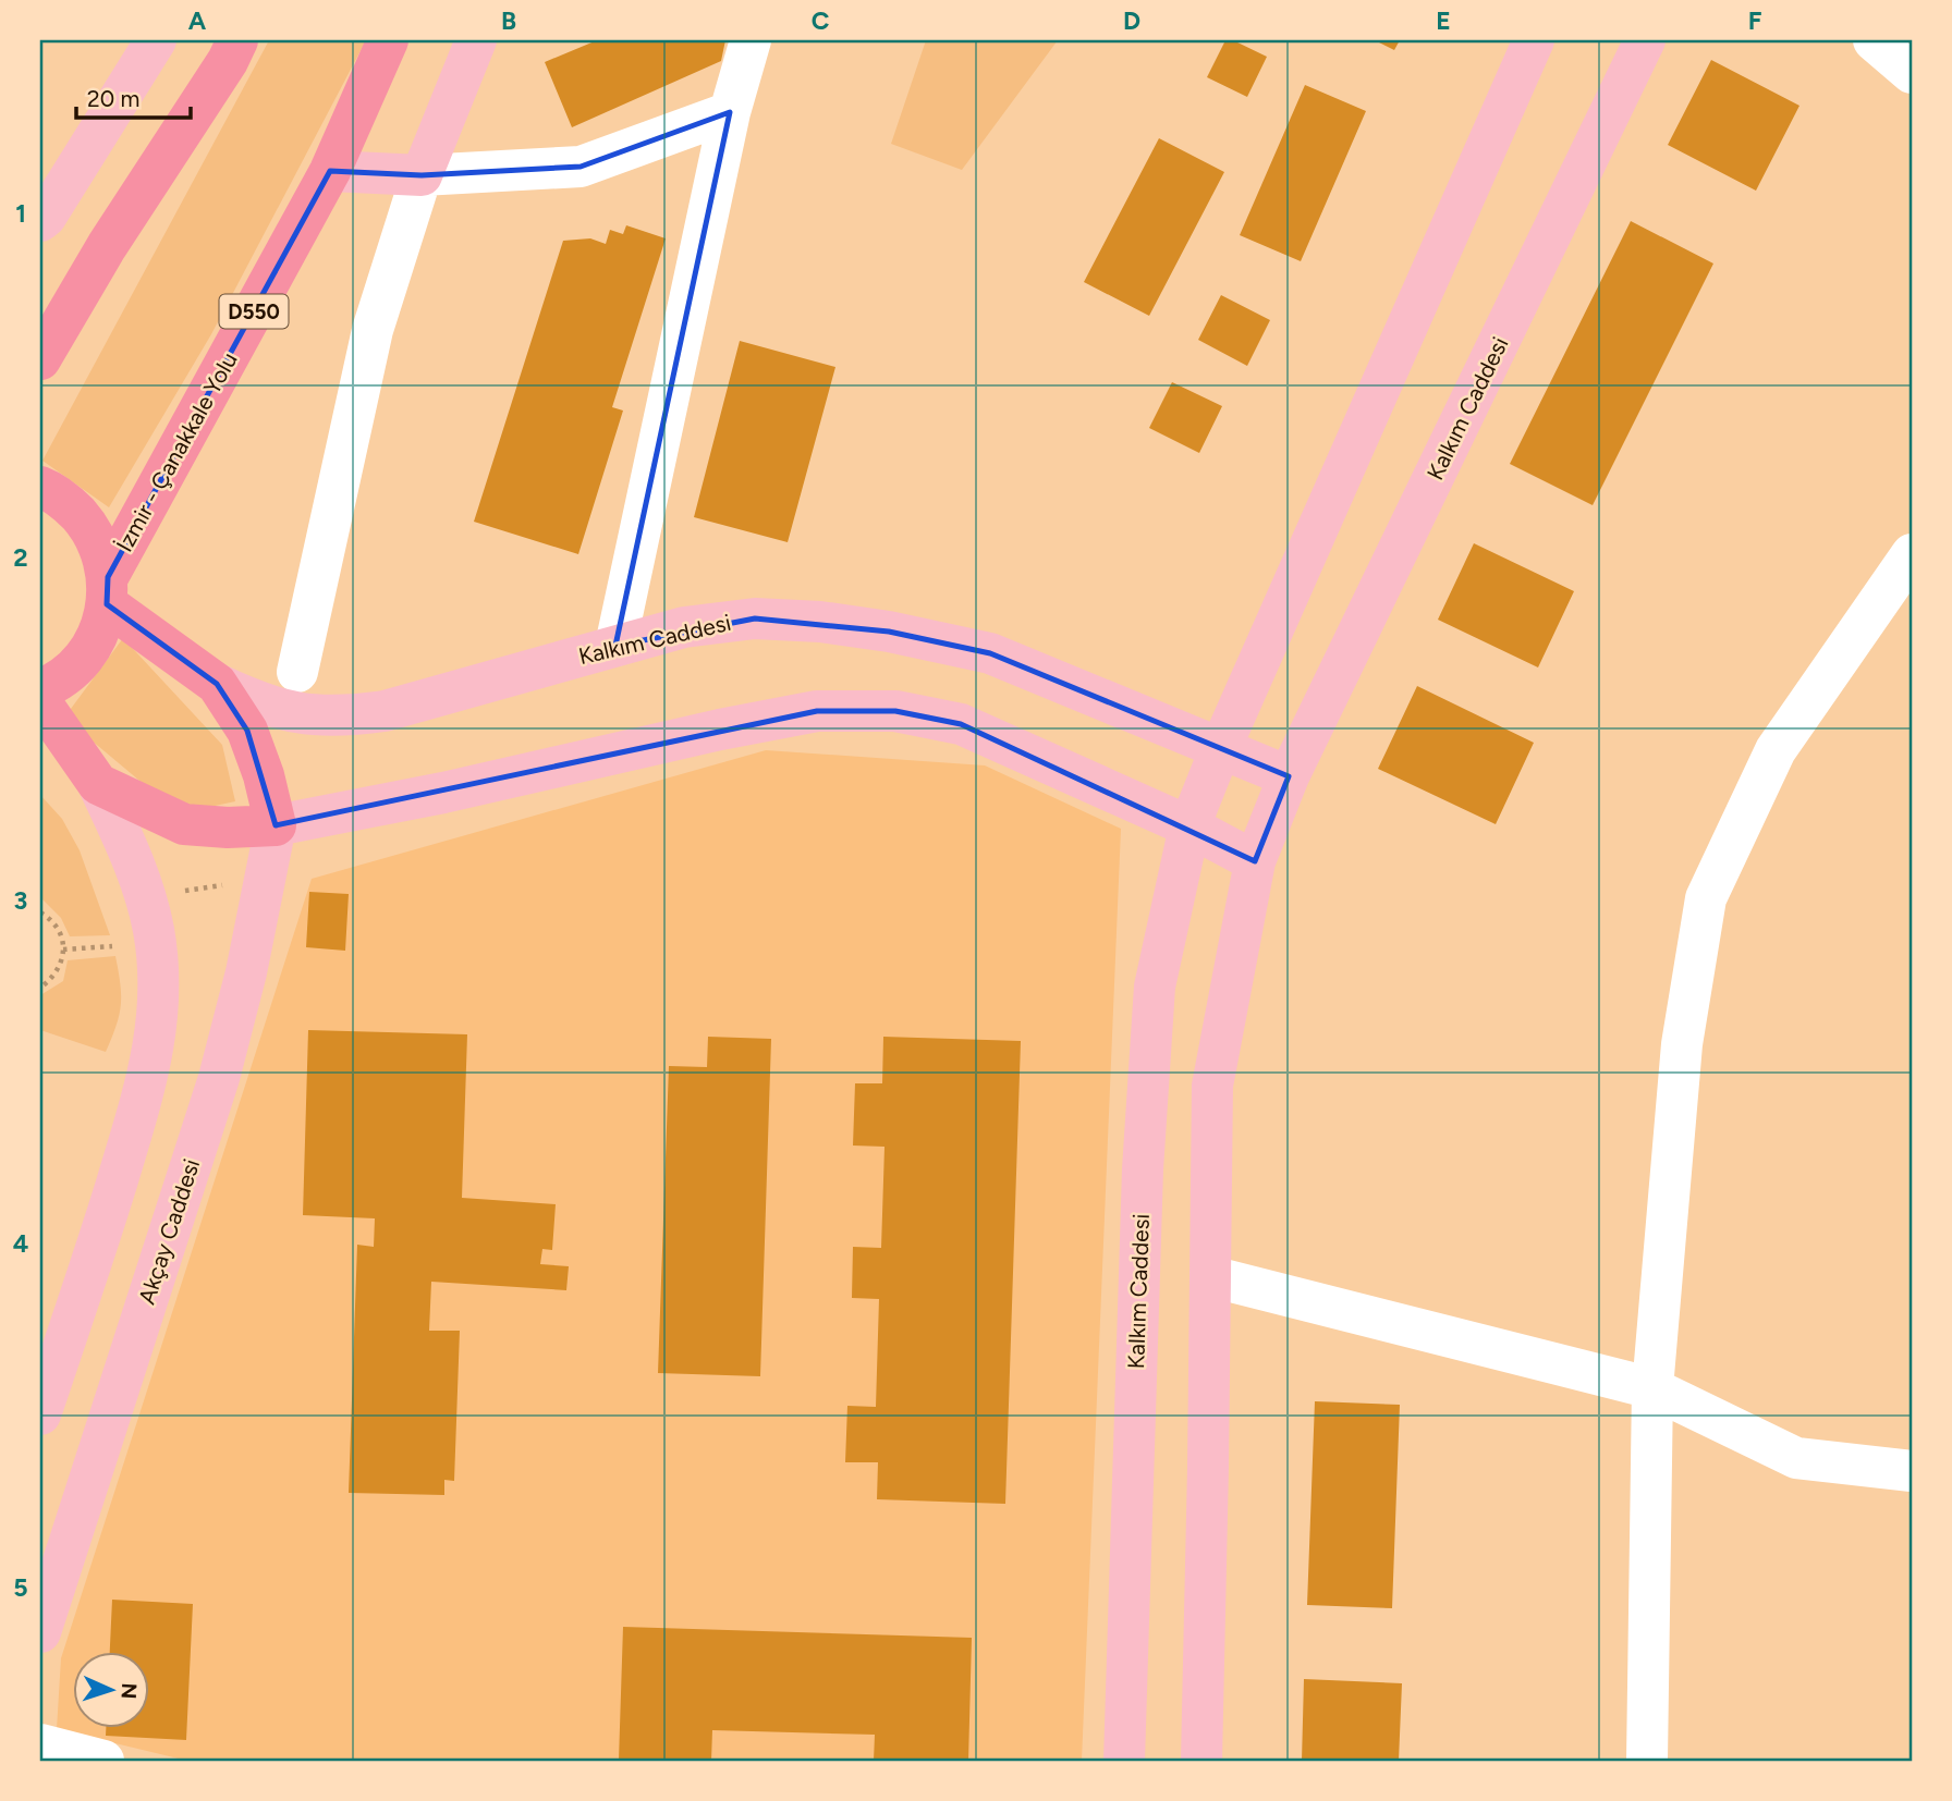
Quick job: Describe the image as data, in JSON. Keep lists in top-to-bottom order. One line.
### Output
{"streets":{"highway":["D550","İzmir - Çanakkale Yolu"],"main road":["Kalkım Caddesi","Akçay Caddesi"]},"scale_bar":"20 m","north":"right","grid":{"columns":["A","B","C","D","E","F"],"rows":["1","2","3","4","5"]}}
